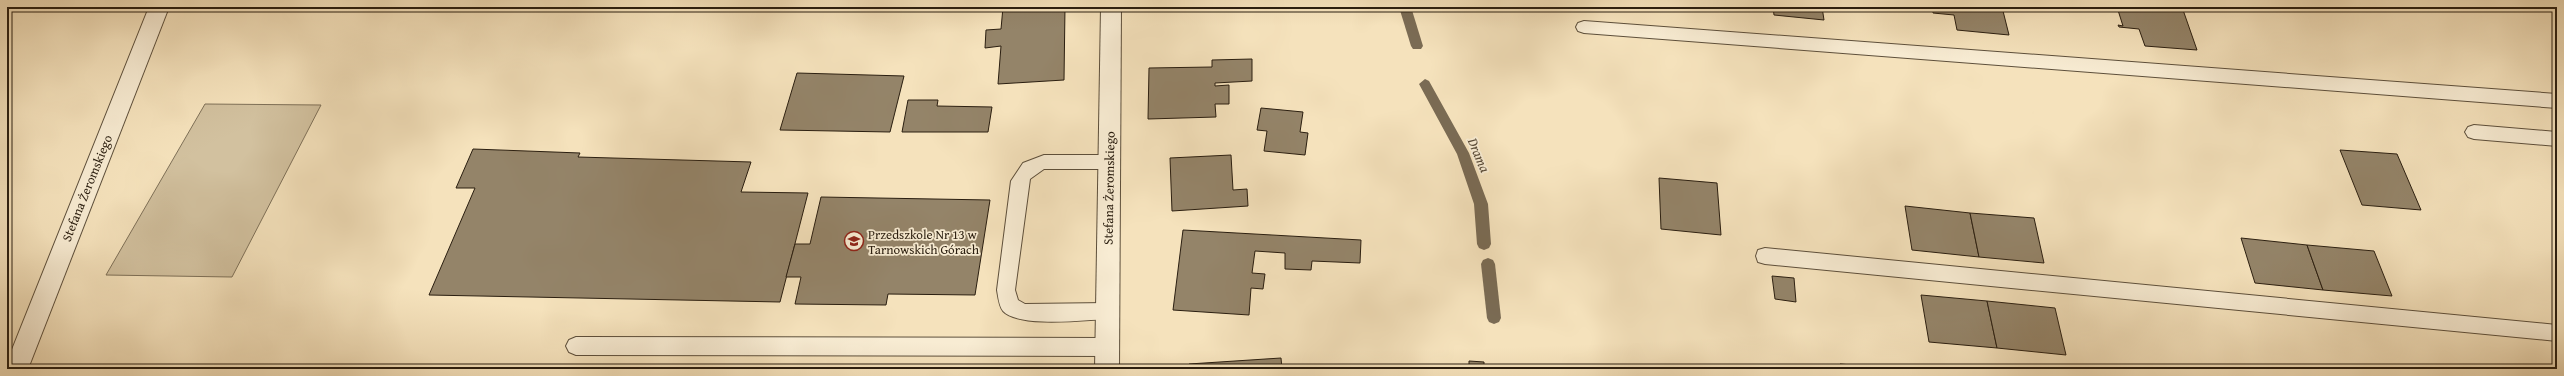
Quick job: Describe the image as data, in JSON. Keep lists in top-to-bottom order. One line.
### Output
{"streets":{"street":["Stefana Żeromskiego"]},"water":["Drama"],"places":{"school or university":["Przedszkole Nr 13 w Tarnowskich Górach"]}}
